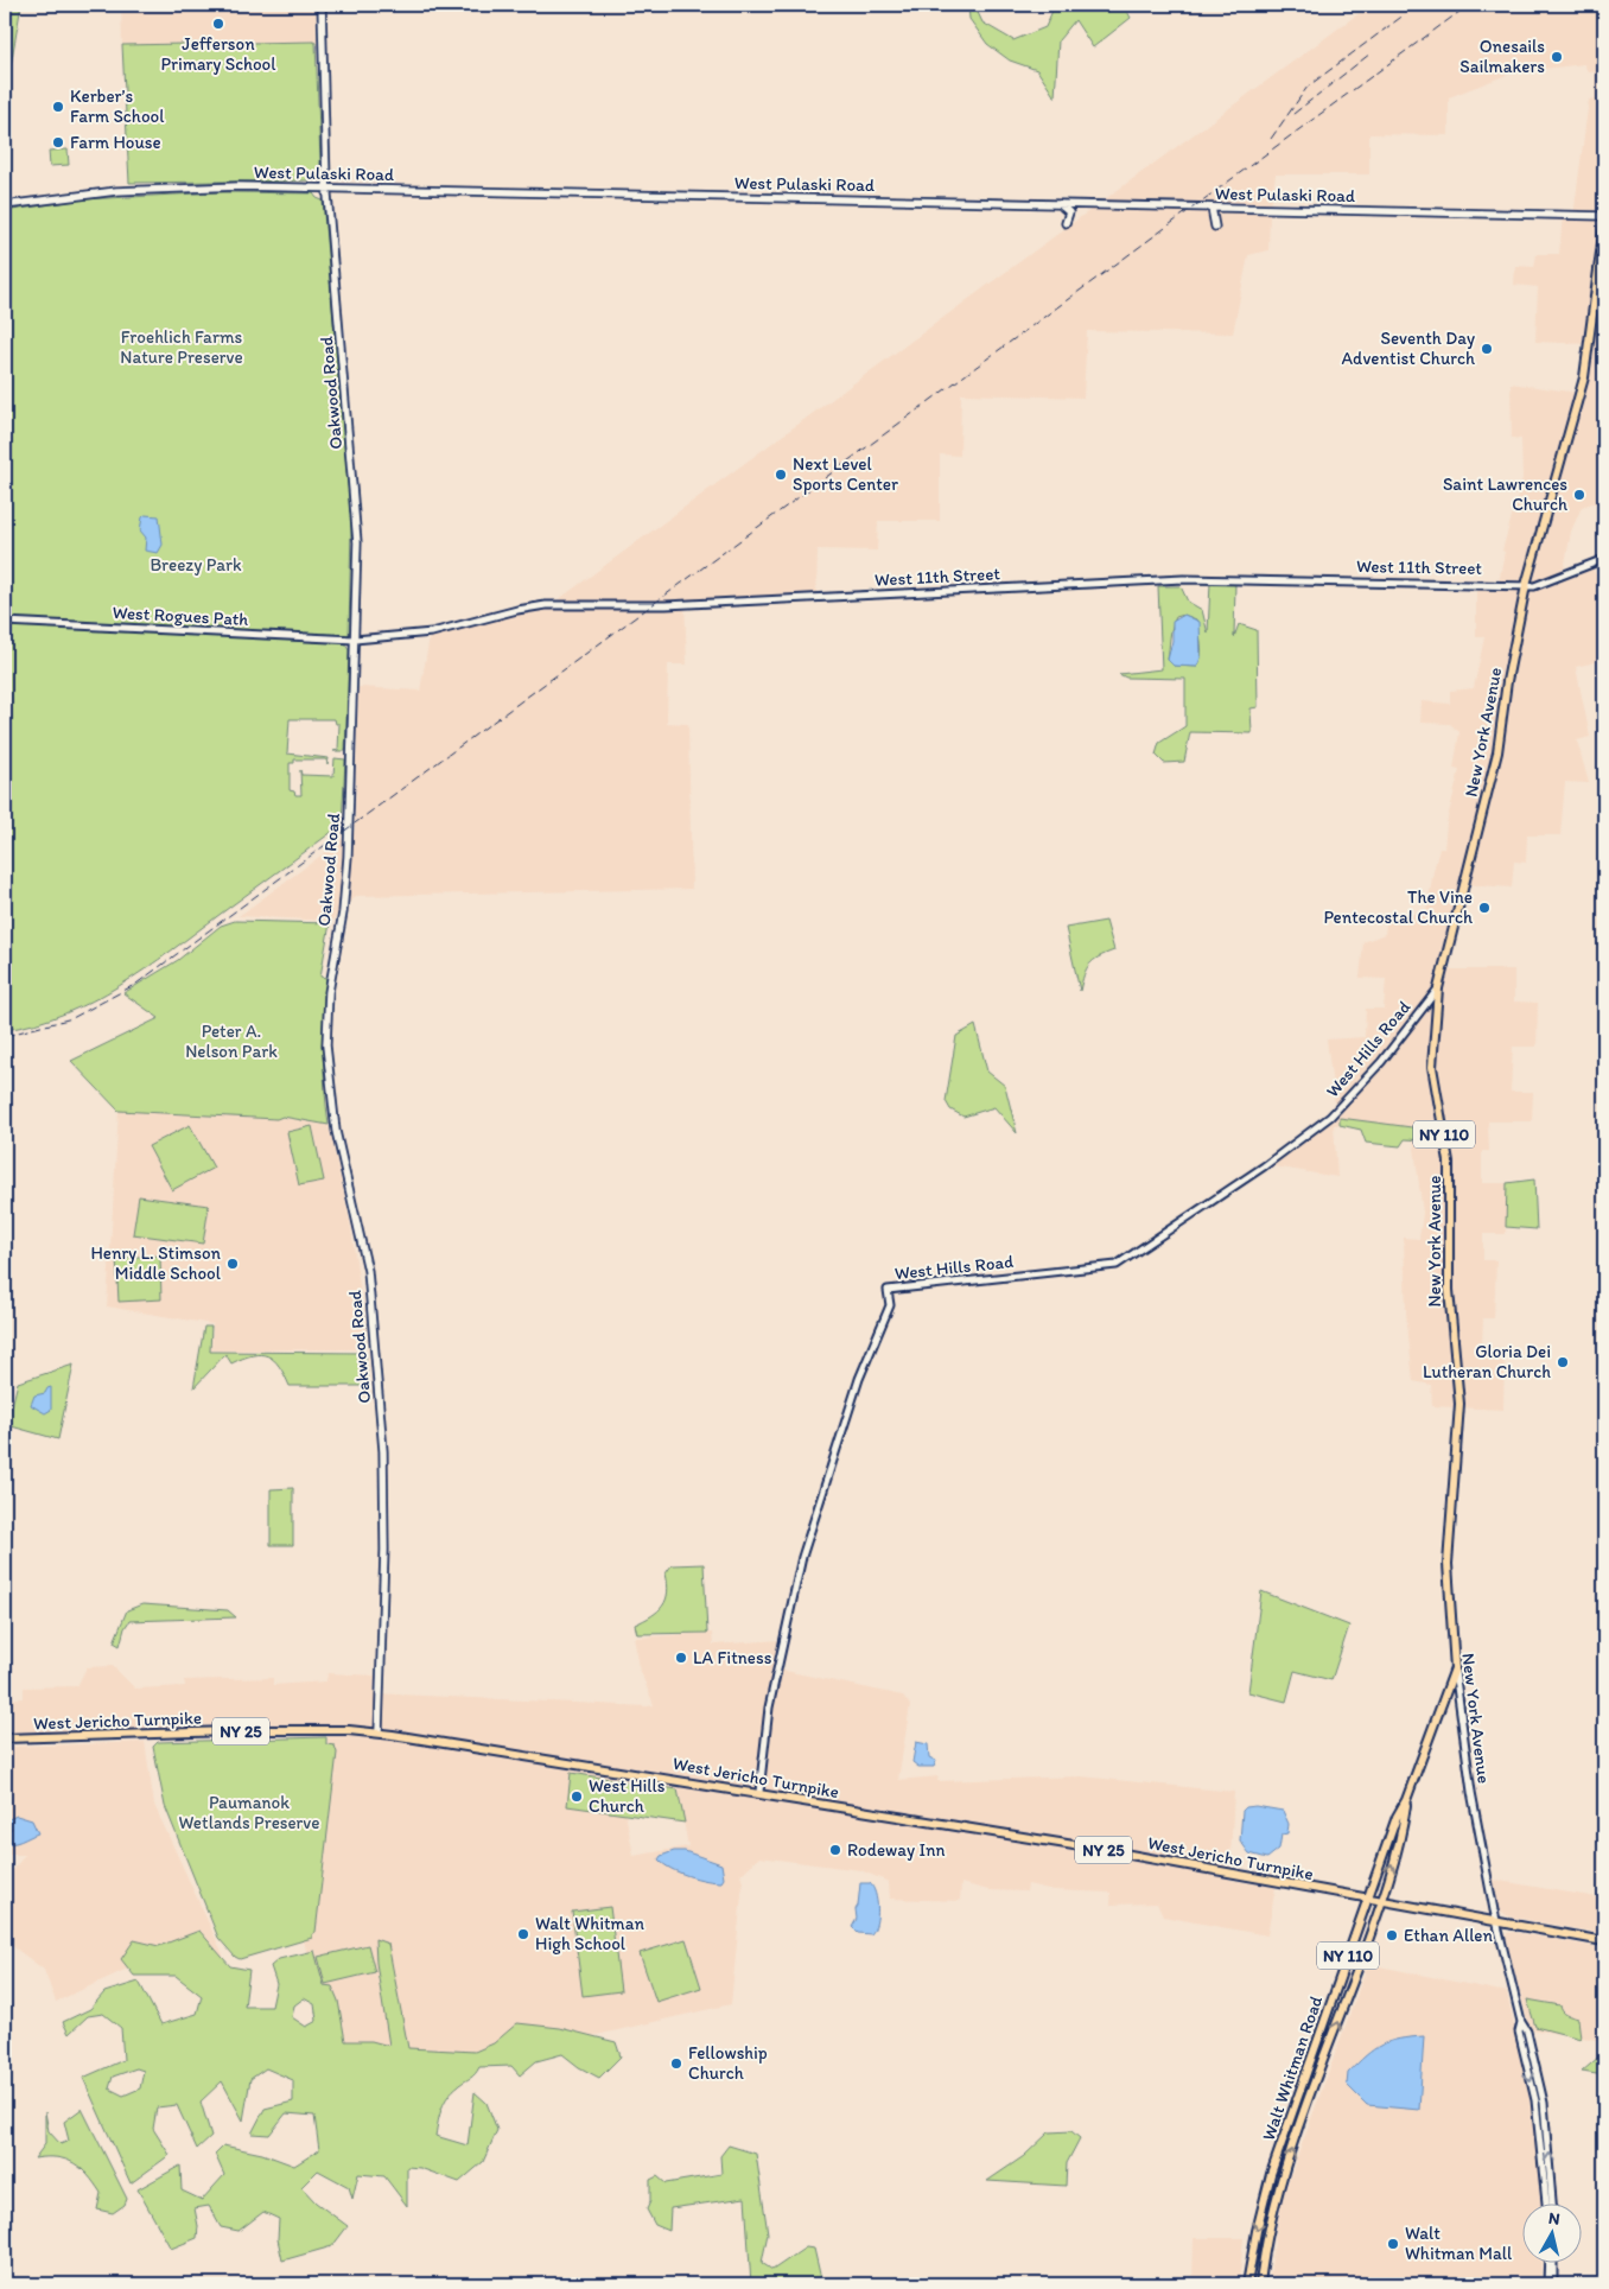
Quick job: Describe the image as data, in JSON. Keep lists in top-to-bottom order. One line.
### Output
{"streets":{"main road":["West Pulaski Road","Oakwood Road","New York Avenue","NY 110","West Jericho Turnpike","NY 25","Walt Whitman Road"],"street":["West 11th Street","West Rogues Path","West Hills Road"]},"crossings":[["West Pulaski Road","Oakwood Road"],["Oakwood Road","West 11th Street"],["Oakwood Road","West Rogues Path"],["Oakwood Road","West Jericho Turnpike"],["West 11th Street","West Rogues Path"],["West 11th Street","New York Avenue"],["New York Avenue","West Hills Road"],["New York Avenue","West Jericho Turnpike"],["New York Avenue","NY 25"],["New York Avenue","Walt Whitman Road"],["West Hills Road","West Jericho Turnpike"],["West Jericho Turnpike","NY 25"],["West Jericho Turnpike","Walt Whitman Road"]],"parks":["Froehlich Farms Nature Preserve","Breezy Park","Peter A. Nelson Park","Paumanok Wetlands Preserve"],"places":["Jefferson Primary School","Onesails Sailmakers","Kerber’s Farm School","Farm House","Seventh Day Adventist Church","Next Level Sports Center","Saint Lawrences Church","The Vine Pentecostal Church","Henry L. Stimson Middle School","Gloria Dei Lutheran Church","LA Fitness","West Hills Church","Rodeway Inn","Walt Whitman High School","Ethan Allen","Fellowship Church","Walt Whitman Mall"],"north":"top"}
